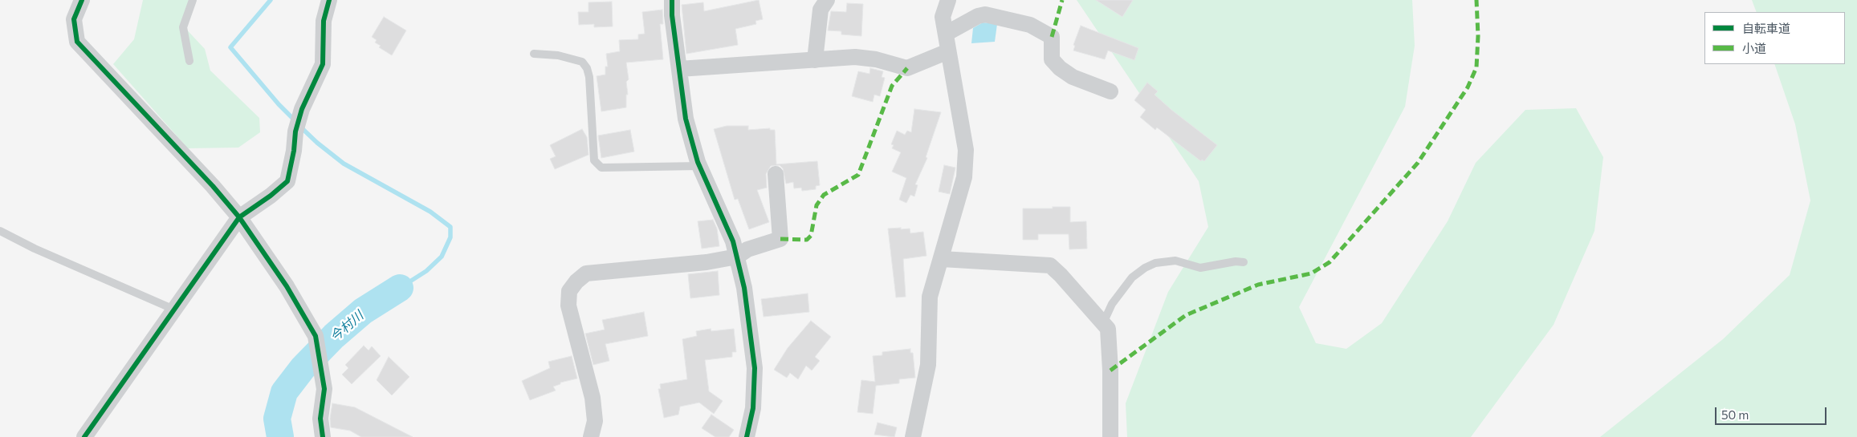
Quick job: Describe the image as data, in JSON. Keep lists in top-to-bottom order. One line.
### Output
{"water":["今村川"],"legend":["自転車道","小道"],"scale_bar":"50 m"}
